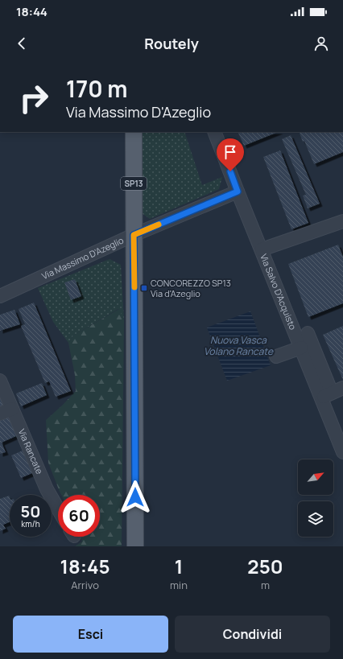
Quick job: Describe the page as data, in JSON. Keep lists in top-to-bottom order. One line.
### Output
{"streets":{"main road":["SP13"],"street":["Via Massimo D'Azeglio","Via Salvo D'Acquisto","Via Rancate"]},"crossings":[["SP13","Via Massimo D'Azeglio"],["Via Massimo D'Azeglio","Via Salvo D'Acquisto"]],"water":["Nuova Vasca Volano Rancate"],"places":{"transit":["CONCOREZZO SP13 Via d'Azeglio"]},"north":"top right","page":{"status":"18:44","header":"Routely","turn":["170 m","Via Massimo D'Azeglio"],"speed":"50 km/h","limit":"60","eta":["18:45","Arrivo","1","min","250","m"],"buttons":["Esci","Condividi"]}}
